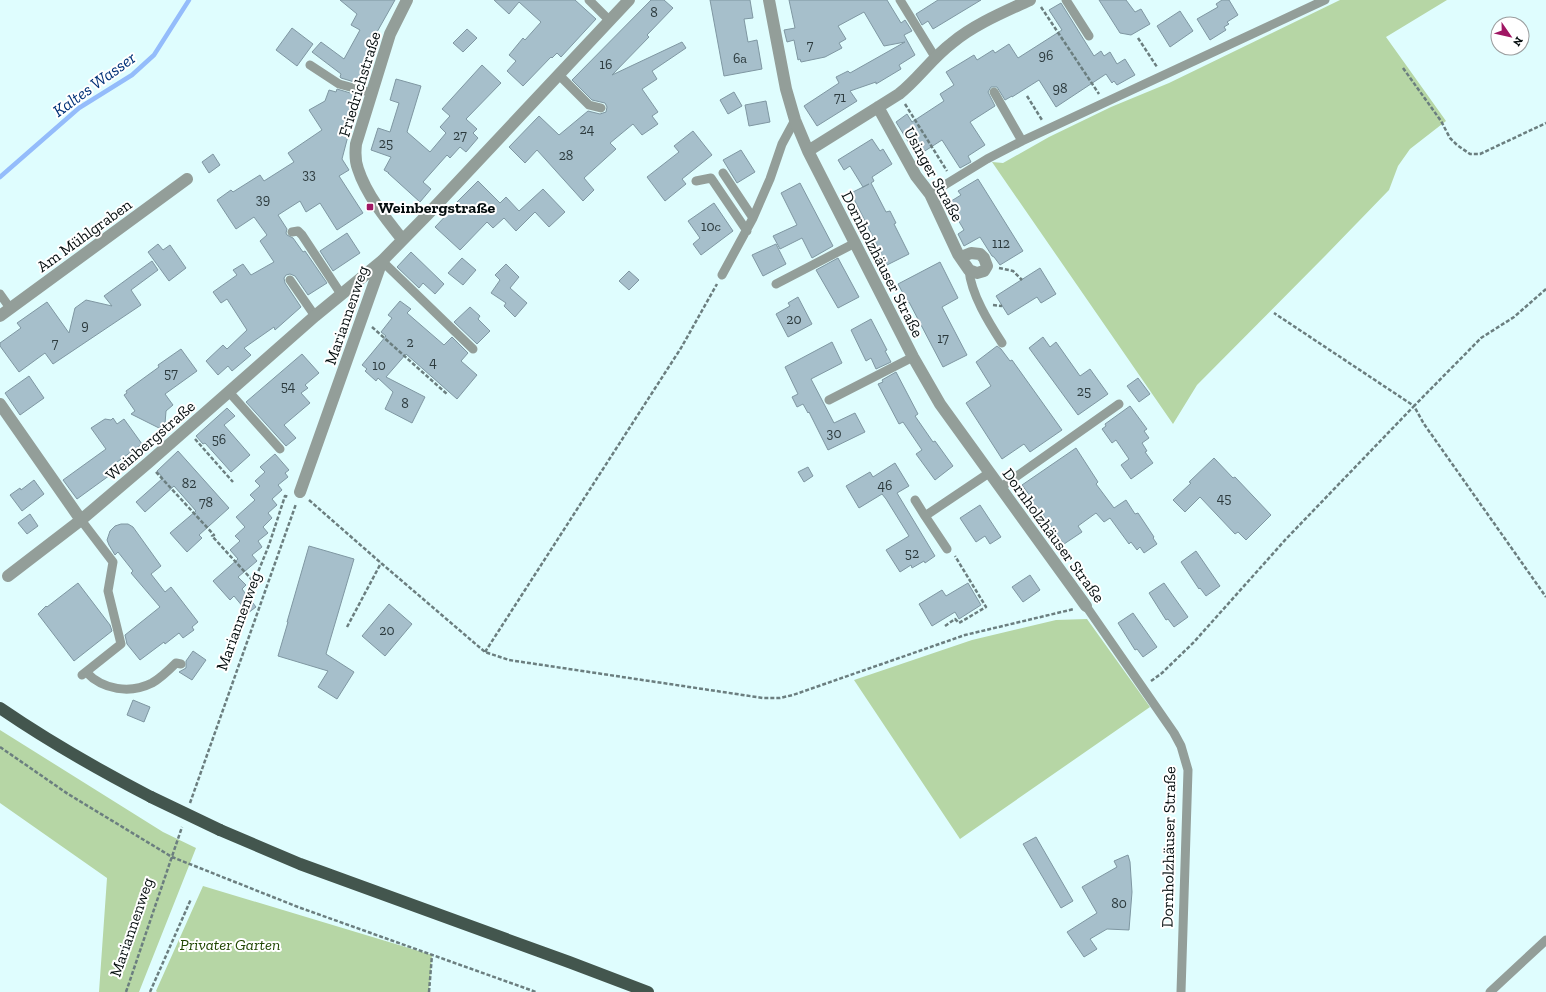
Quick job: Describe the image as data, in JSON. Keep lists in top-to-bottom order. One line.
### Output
{"streets":{"street":["Friedrichstraße","Usinger Straße","Am Mühlgraben","Dornholzhäuser Straße","Mariannenweg","Weinbergstraße"]},"crossings":[["Friedrichstraße","Weinbergstraße"],["Mariannenweg","Weinbergstraße"]],"water":["Kaltes Wasser"],"parks":["Privater Garten"],"places":{"transit":["Weinbergstraße"]},"house_numbers":["8","7","96","6a","16","98","71","24","27","25","28","33","39","10c","112","20","9","17","2","7","4","10","57","54","25","8","30","56","82","46","45","78","52","20","80"],"north":"bottom right"}
